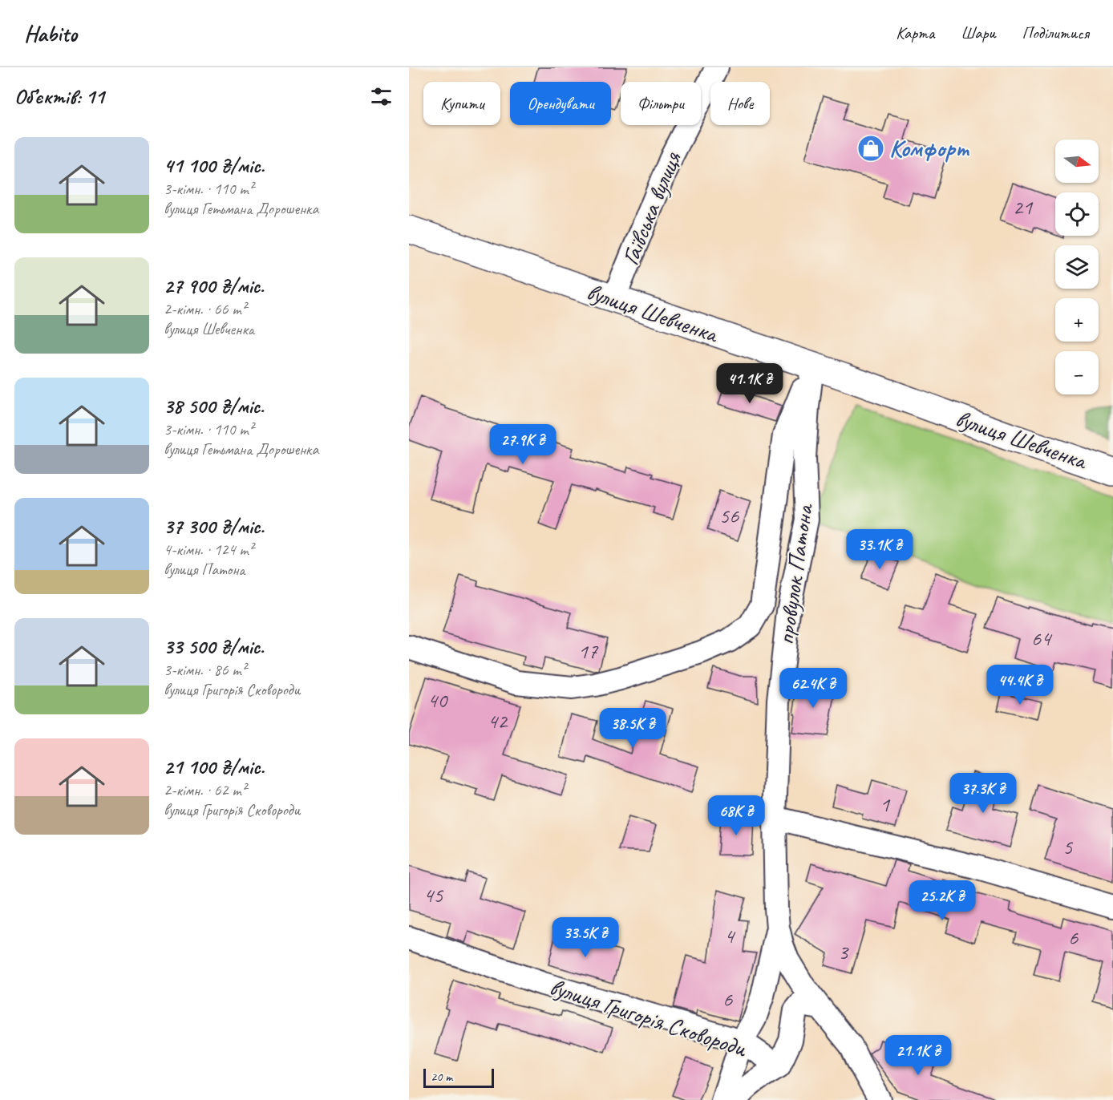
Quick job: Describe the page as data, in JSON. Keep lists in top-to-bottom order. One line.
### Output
{"streets":{"main road":["вулиця Шевченка"],"street":["Гаївська вулиця","провулок Патона","вулиця Григорія Сковороди"]},"crossings":[["Гаївська вулиця","вулиця Шевченка"],["вулиця Шевченка","провулок Патона"],["провулок Патона","вулиця Григорія Сковороди"]],"places":{"shop":["Комфорт"]},"house_numbers":["21","56","64","17","40","42","1","5","45","4","6","3","6"],"scale_bar":"20 m","north":"right","page":{"header":"Habito","nav":["Карта","Шари","Поділитися"],"heading":"Об’єктів: 11","chip":["Купити","Орендувати","Фільтри","Нове"],"list":[{"name":"41 100 ₴/міс.","note":"3-кімн. · 110 m² · вулиця Гетьмана Дорошенка"},{"name":"27 900 ₴/міс.","note":"2-кімн. · 66 m² · вулиця Шевченка"},{"name":"38 500 ₴/міс.","note":"3-кімн. · 110 m² · вулиця Гетьмана Дорошенка"},{"name":"37 300 ₴/міс.","note":"4-кімн. · 124 m² · вулиця Патона"},{"name":"33 500 ₴/міс.","note":"3-кімн. · 86 m² · вулиця Григорія Сковороди"},{"name":"21 100 ₴/міс.","note":"2-кімн. · 62 m² · вулиця Григорія Сковороди"}],"map_buttons":["+","−"],"price":["41.1K ₴","27.9K ₴","33.1K ₴","44.4K ₴","62.4K ₴","38.5K ₴","37.3K ₴","68K ₴","25.2K ₴","33.5K ₴","21.1K ₴"],"scale":"20 m"}}
